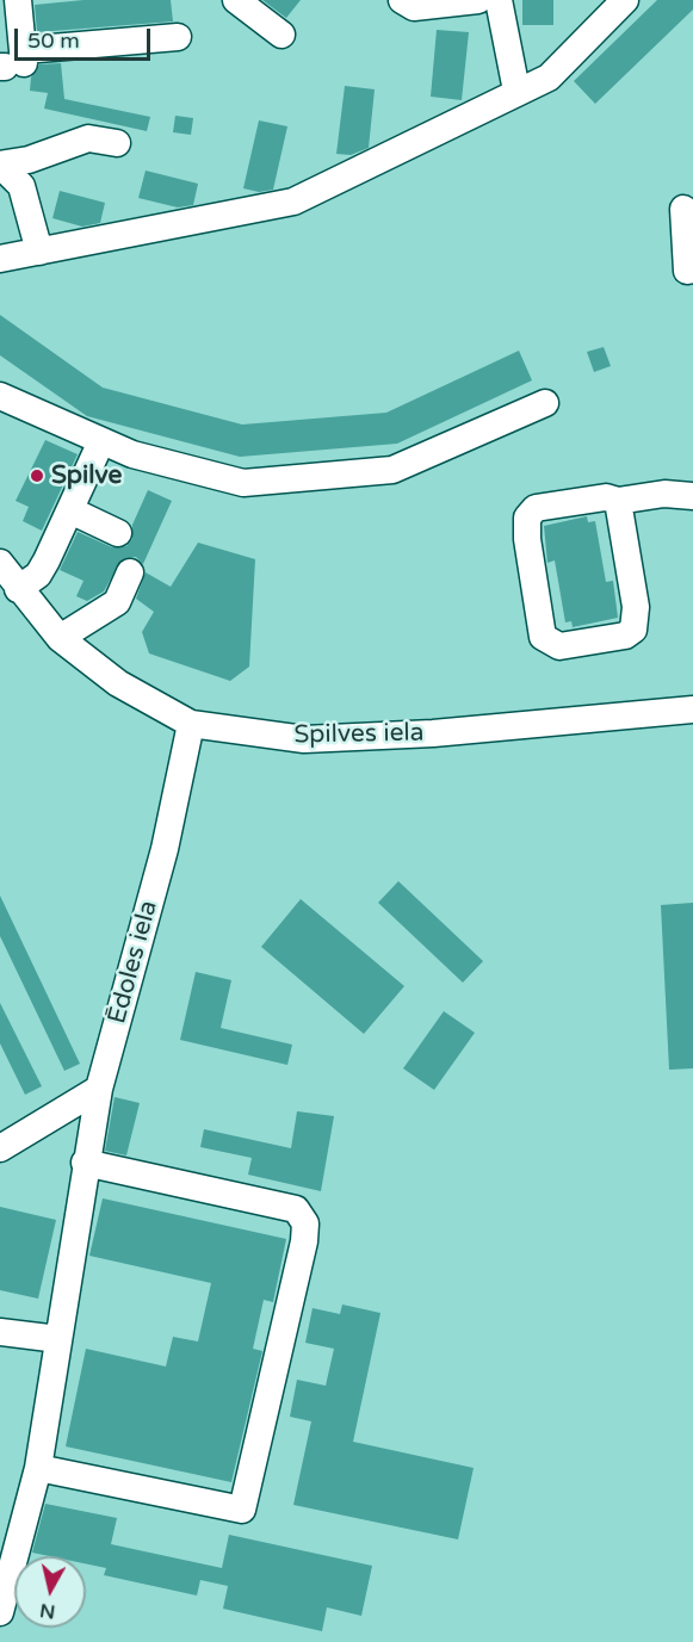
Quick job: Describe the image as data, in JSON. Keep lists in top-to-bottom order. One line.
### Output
{"streets":{"street":["Spilves iela","Ēdoles iela"]},"crossings":[["Spilves iela","Ēdoles iela"]],"places":["Spilve"],"scale_bar":"50 m","north":"bottom"}
